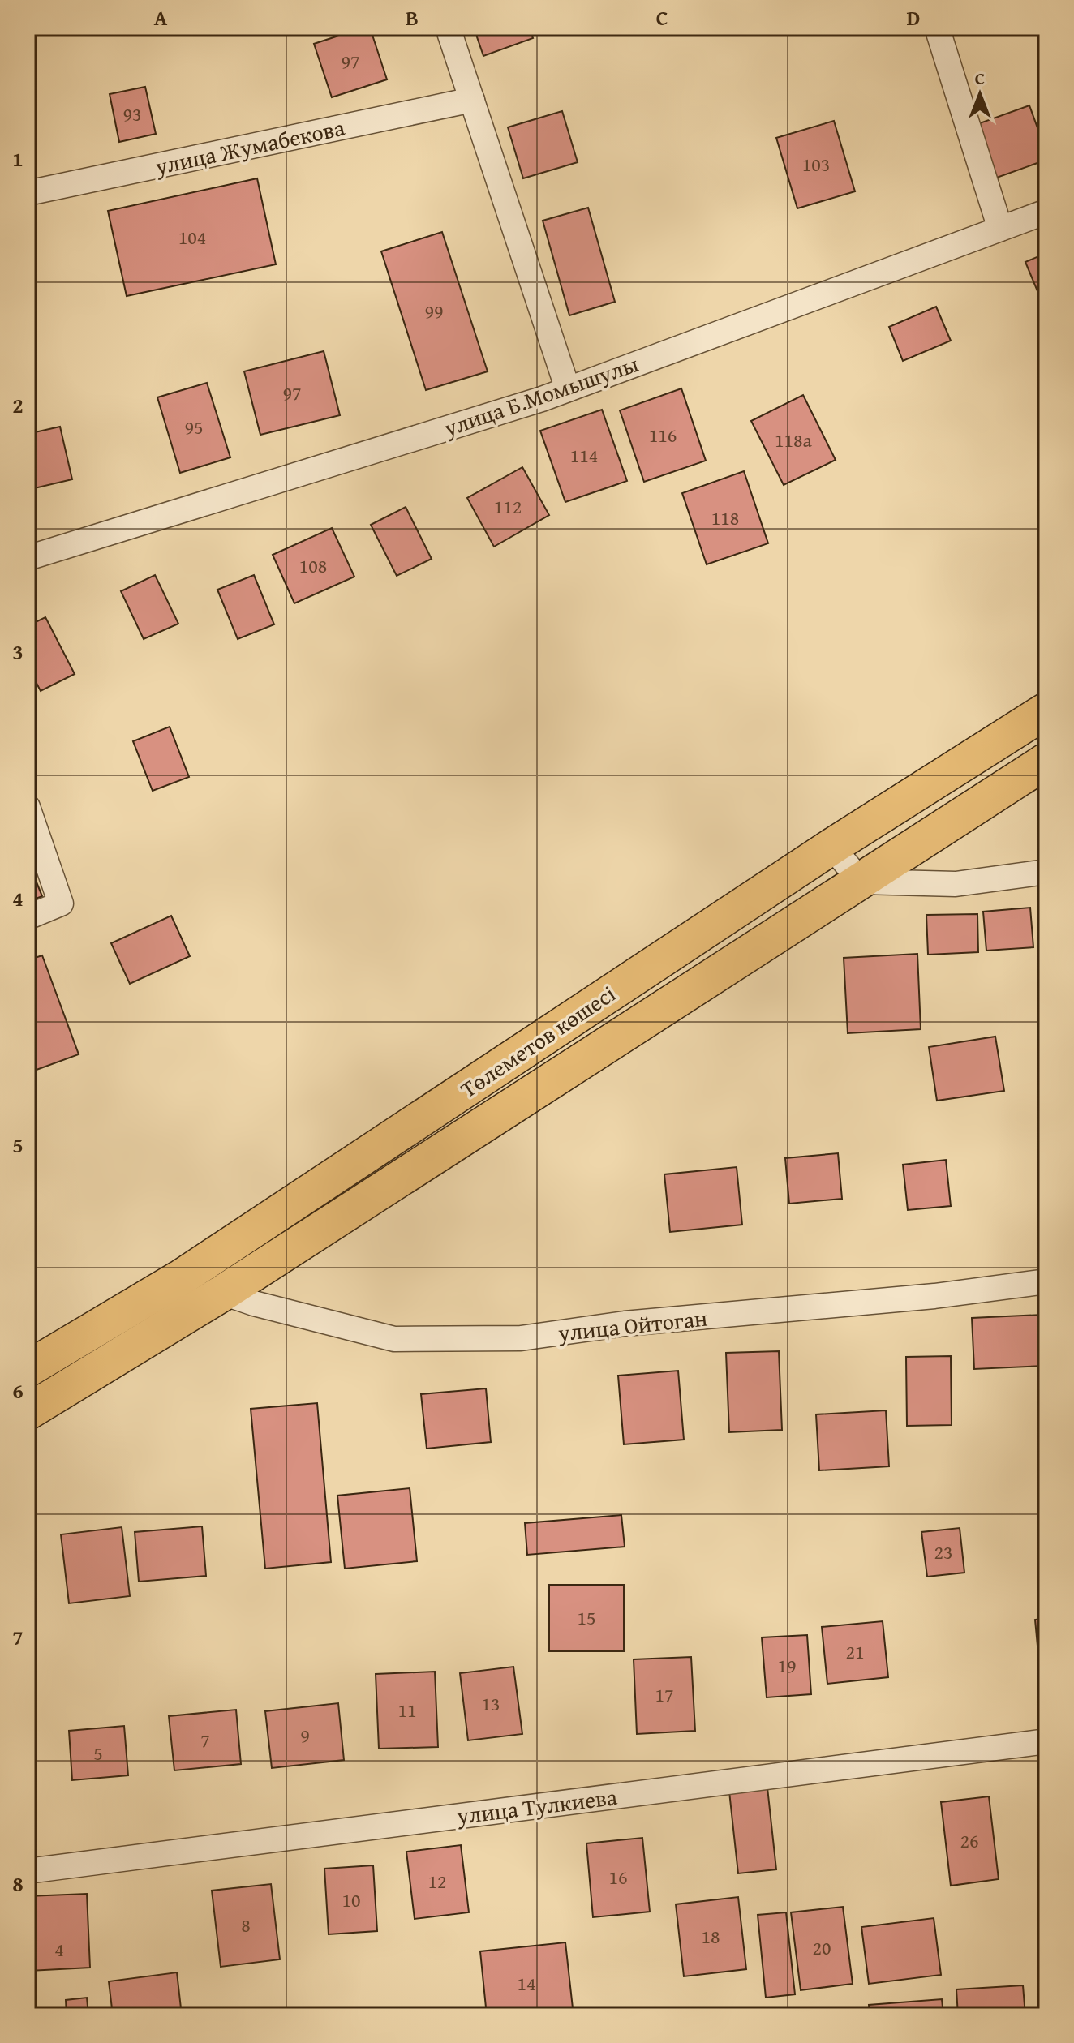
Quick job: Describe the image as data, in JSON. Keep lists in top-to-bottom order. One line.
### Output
{"streets":{"main road":["Төлеметов көшесі"],"street":["улица Жумабекова","улица Б.Момышулы","улица Ойтоган","улица Тулкиева"]},"crossings":[["Төлеметов көшесі","улица Ойтоган"]],"house_numbers":["97","93","103","104","99","97","95","116","118а","114","112","118","108","23","15","21","19","17","13","11","9","7","5","26","16","12","10","8","18","20","4","14"],"north":"top","grid":{"columns":["A","B","C","D"],"rows":["1","2","3","4","5","6","7","8"]}}
